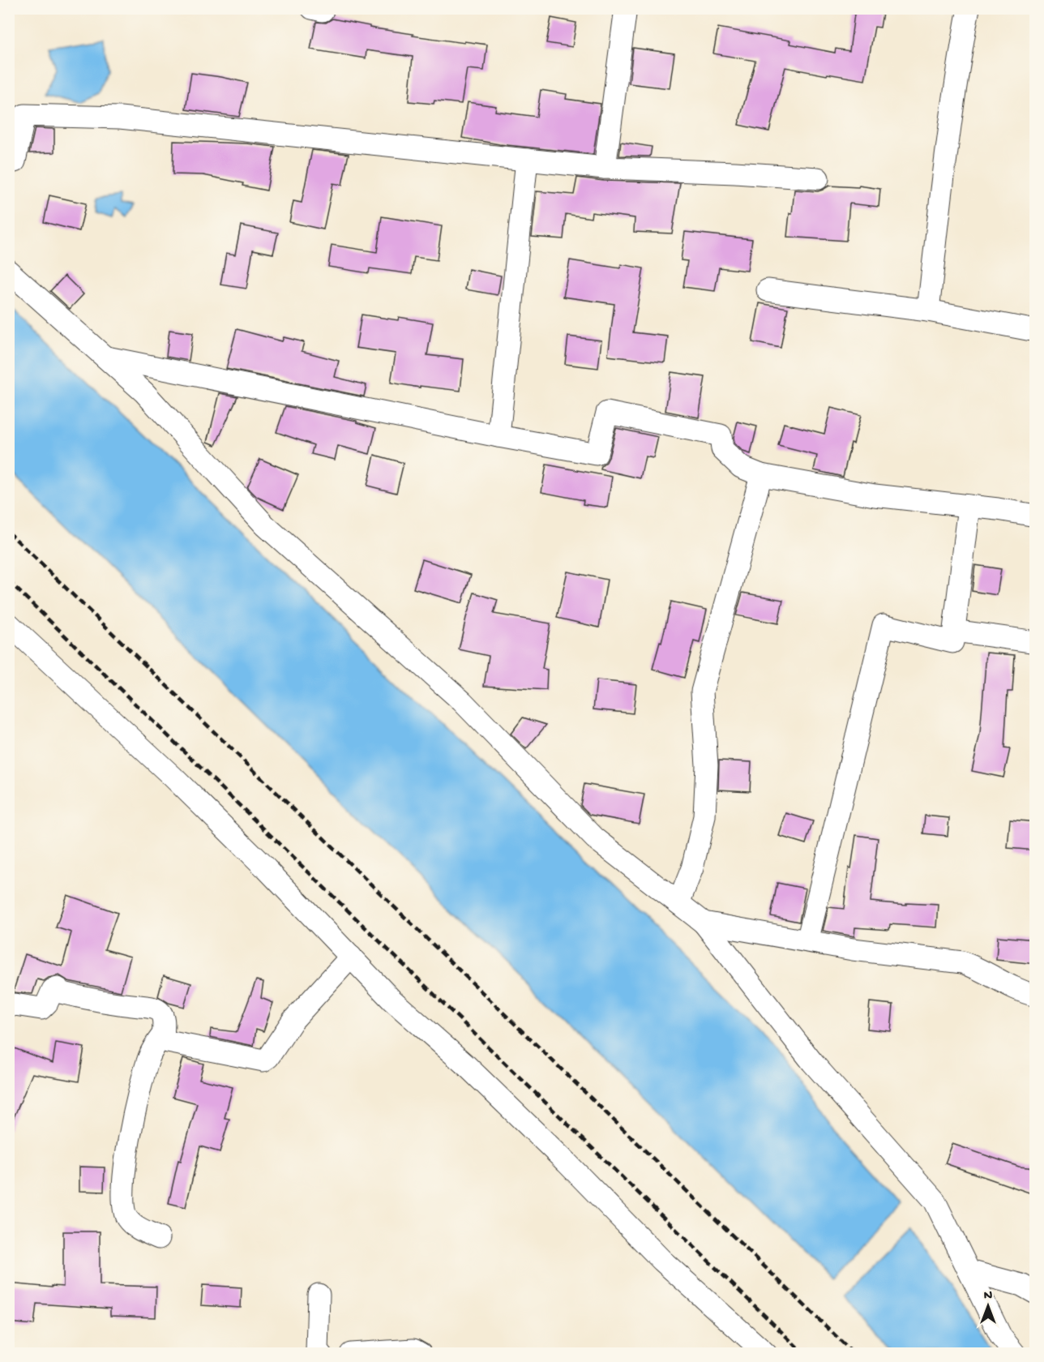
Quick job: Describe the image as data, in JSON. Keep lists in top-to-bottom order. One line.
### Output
{"north":"top"}
